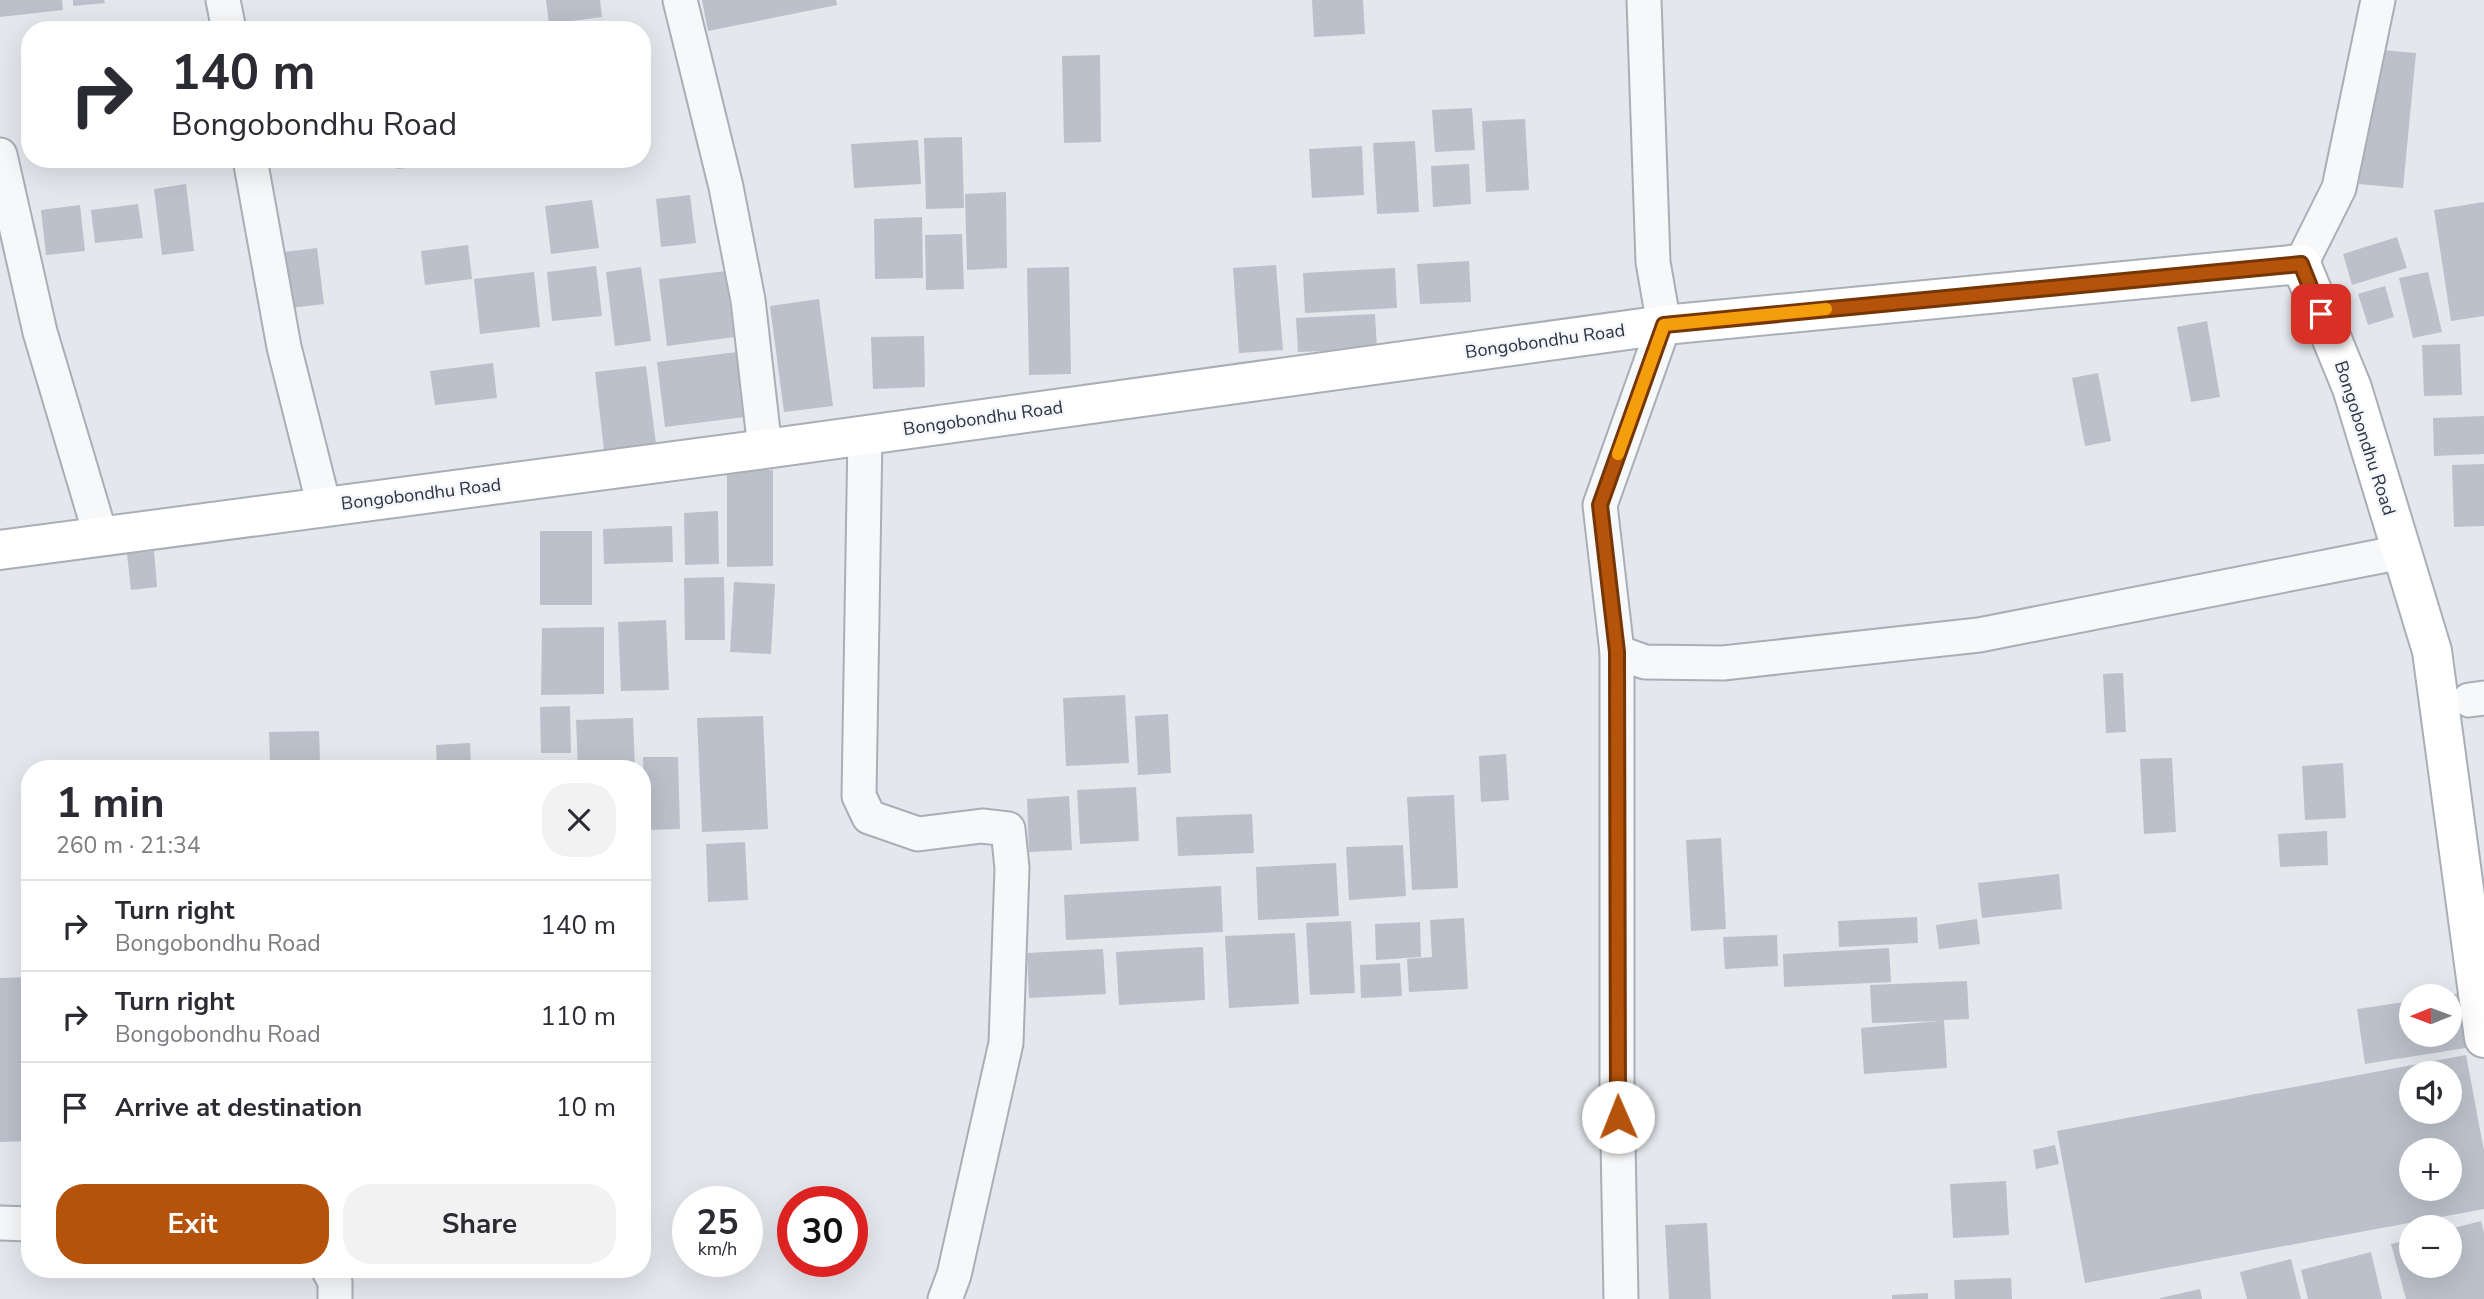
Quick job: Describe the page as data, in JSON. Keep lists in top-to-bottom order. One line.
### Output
{"streets":{"street":["Bongobondhu Road"]},"north":"left","page":{"turn":["140 m","Bongobondhu Road"],"heading":["1 min","260 m · 21:34"],"list":[{"name":"Turn right","note":"Bongobondhu Road","value":"140 m"},{"name":"Turn right","note":"Bongobondhu Road","value":"110 m"},{"name":"Arrive at destination","value":"10 m"}],"map_buttons":["+","−"],"buttons":["Exit","Share"],"speed":"25 km/h","limit":"30"}}
